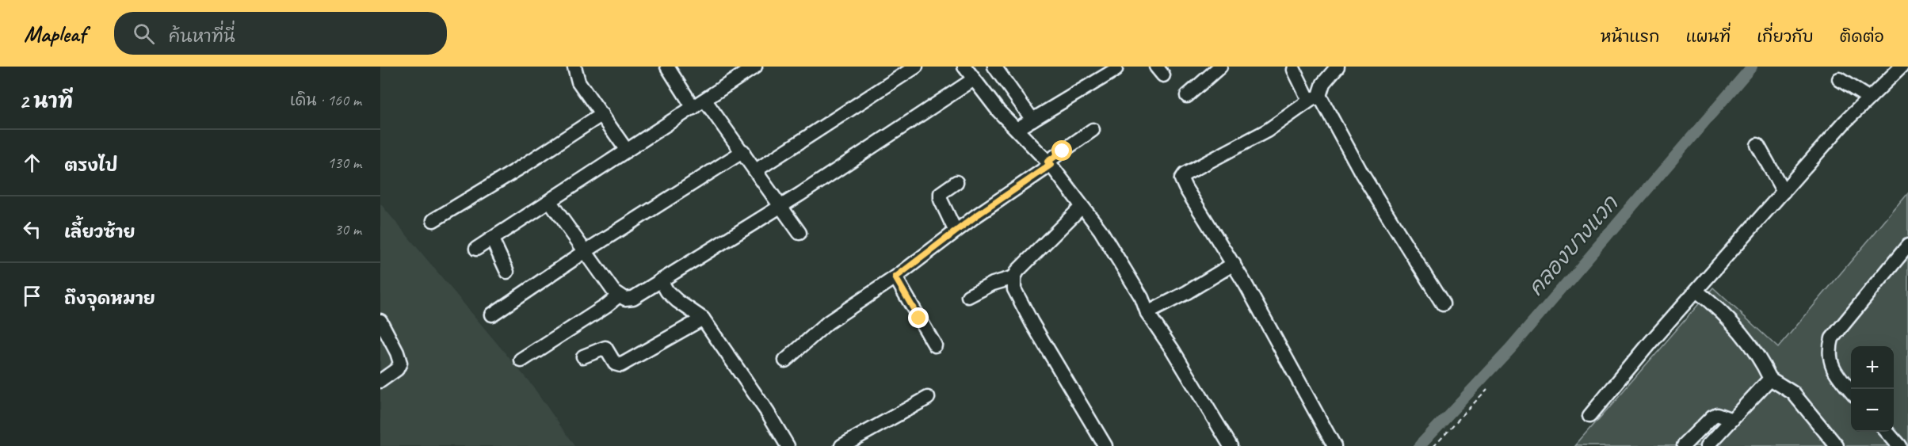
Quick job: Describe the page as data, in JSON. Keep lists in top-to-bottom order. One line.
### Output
{"water":["คลองบางแวก"],"page":{"header":"Mapleaf","search":"ค้นหาที่นี่","nav":["หน้าแรก","แผนที่","เกี่ยวกับ","ติดต่อ"],"heading":["2 นาที","เดิน · 160 m"],"list":[["ตรงไป","130 m"],["เลี้ยวซ้าย","30 m"],"ถึงจุดหมาย"],"map_buttons":["+","−"]}}
